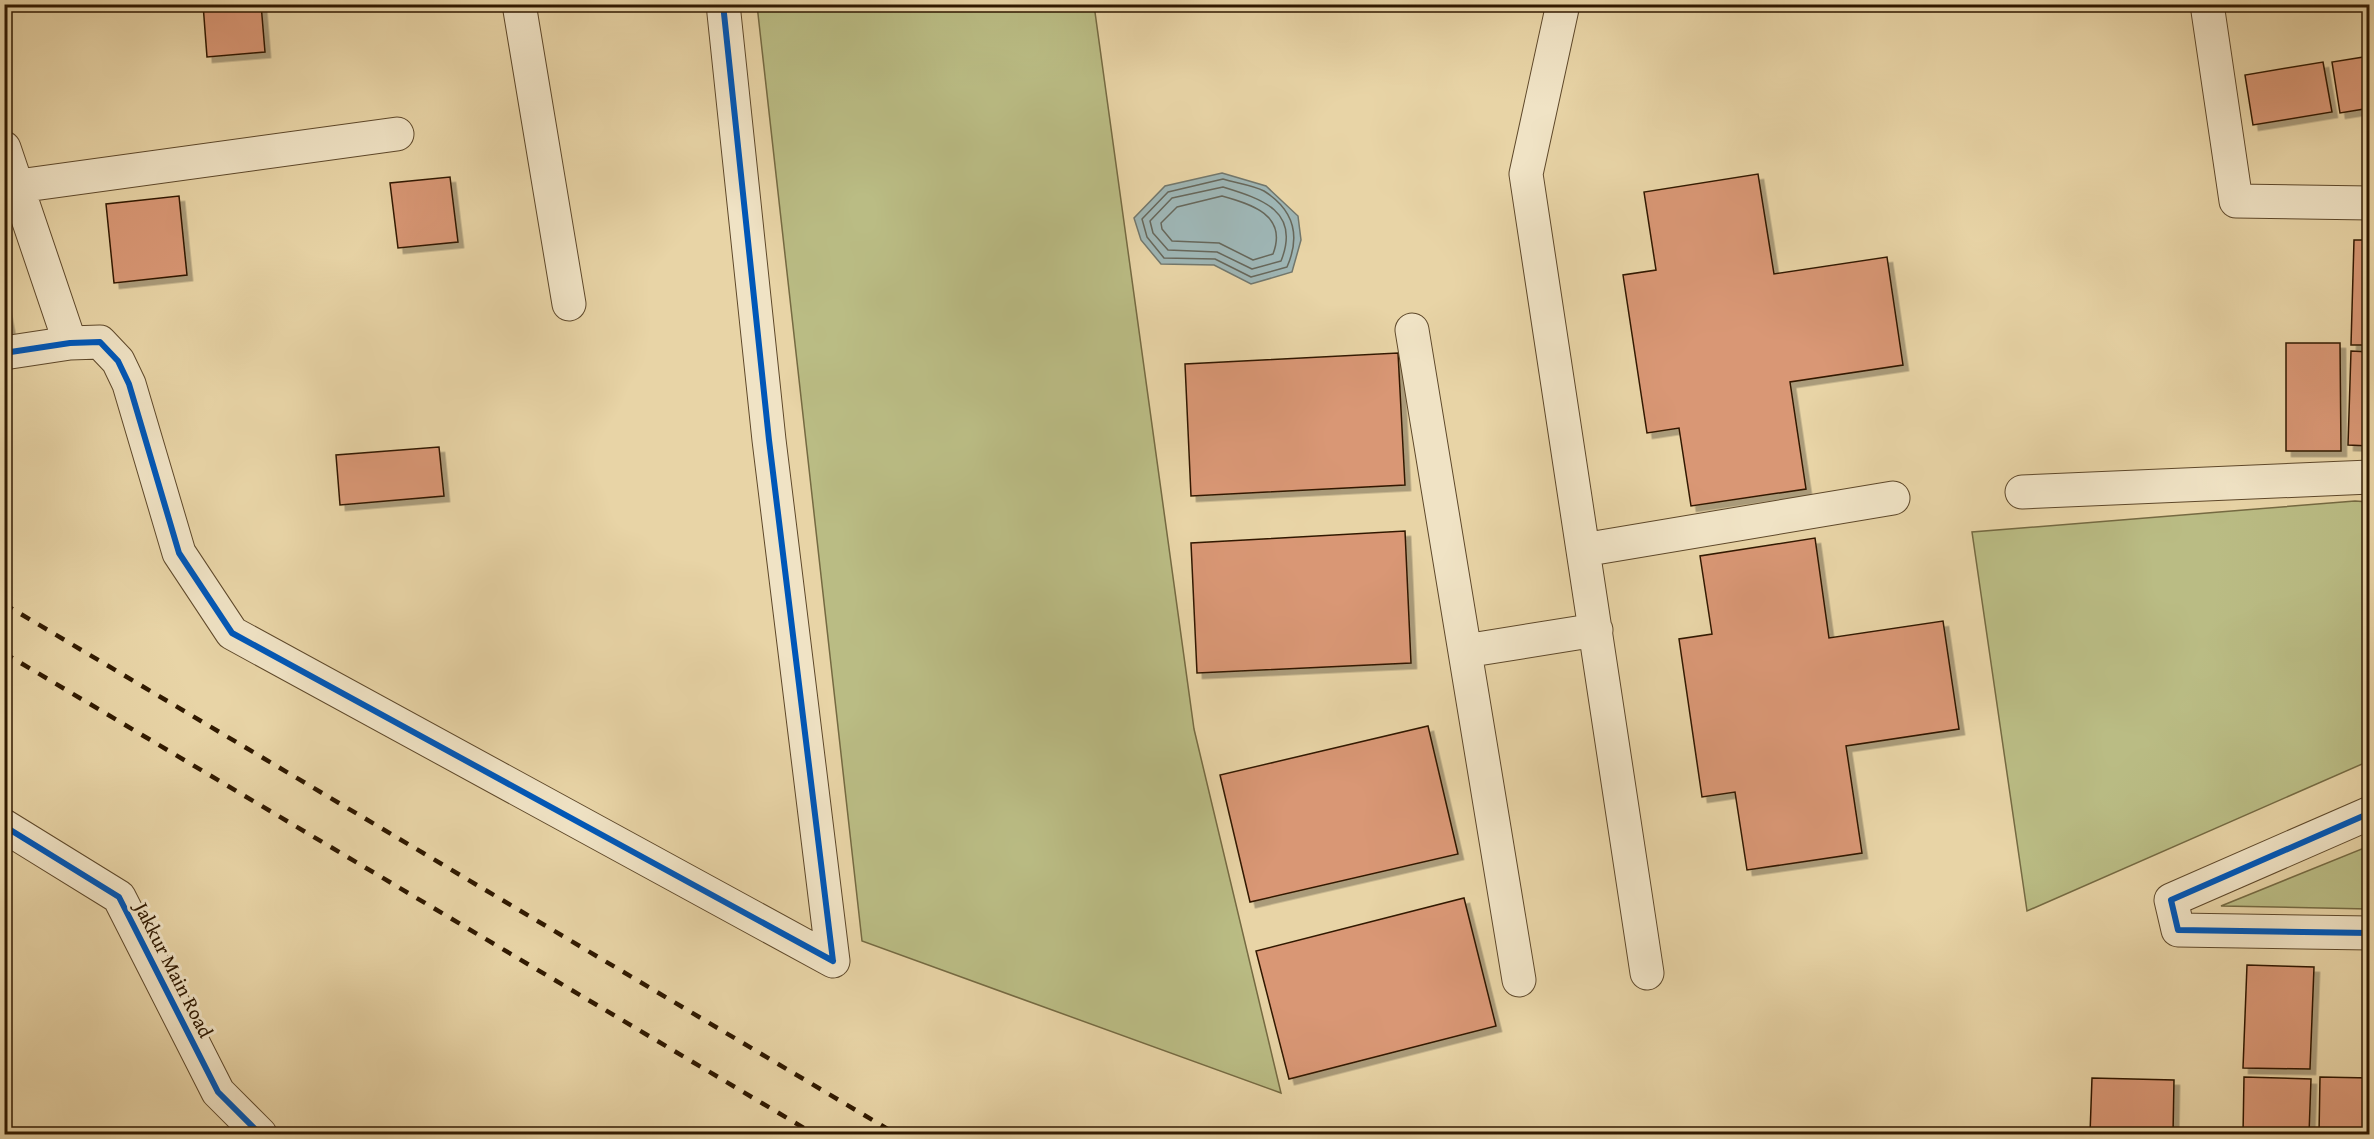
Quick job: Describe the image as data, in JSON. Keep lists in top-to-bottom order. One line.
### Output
{"streets":{"street":["Jakkur Main Road"]}}
